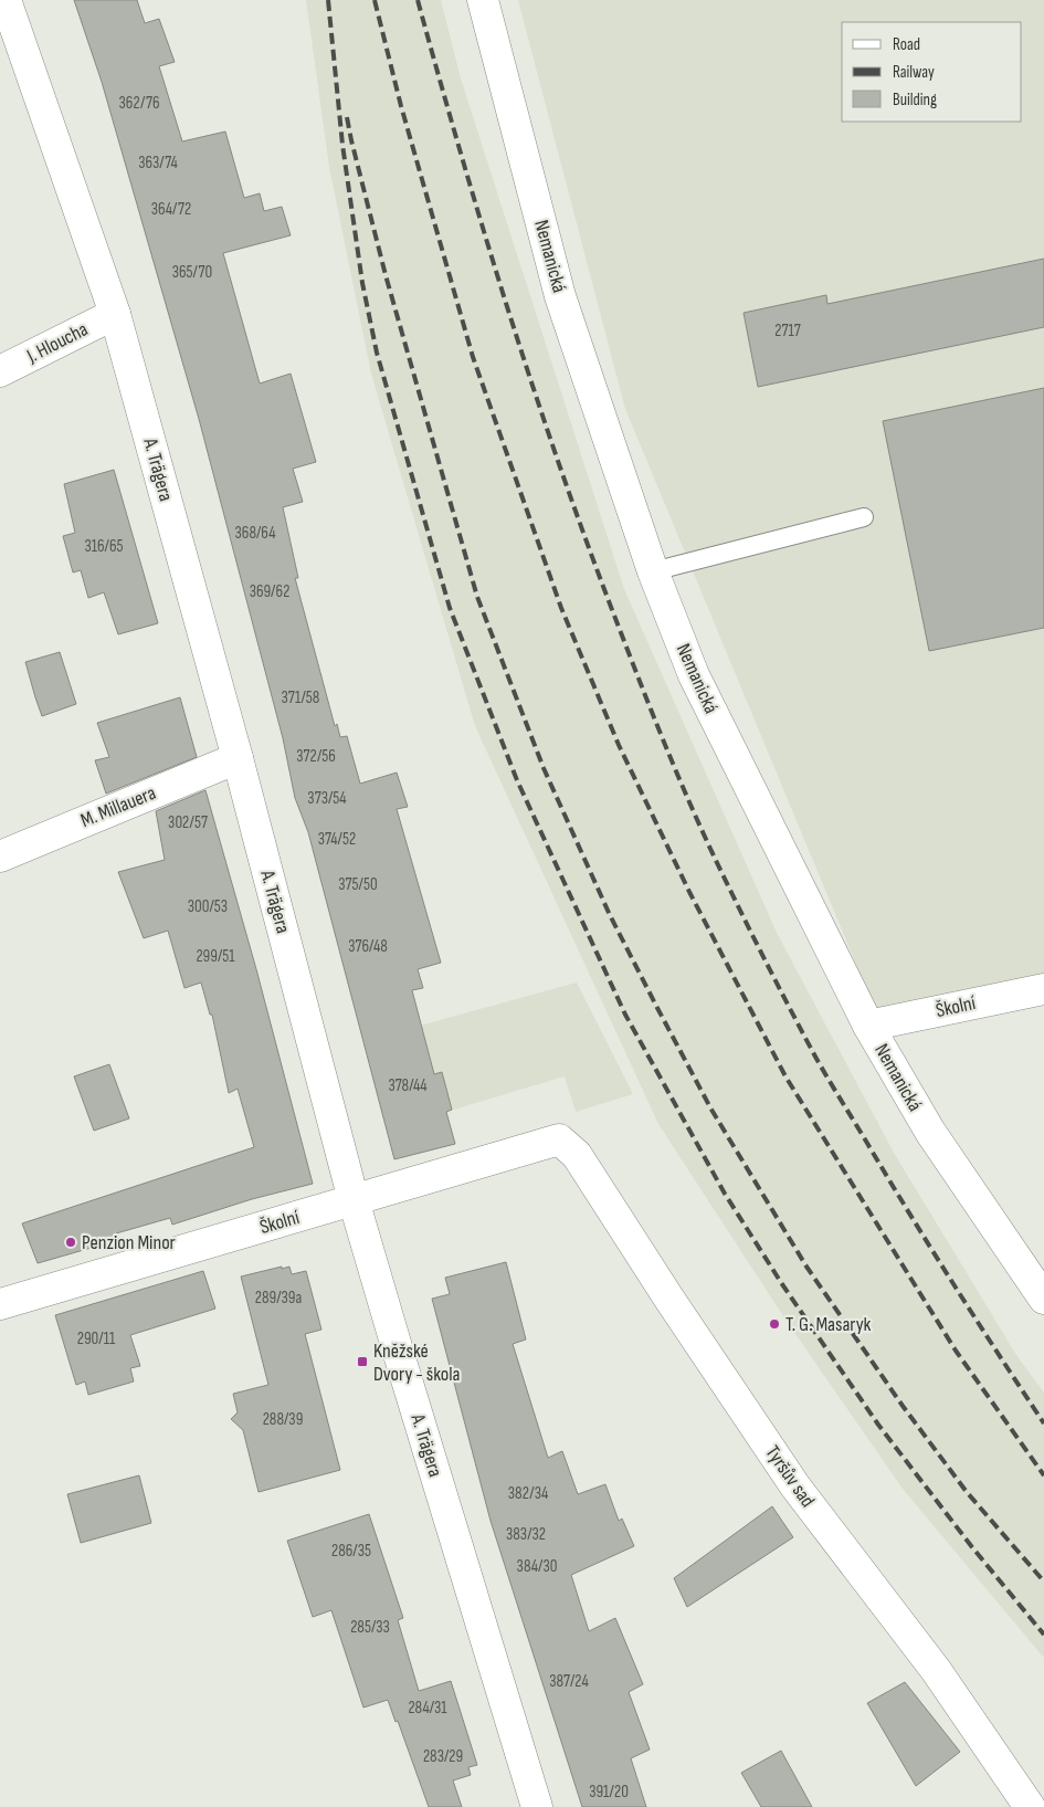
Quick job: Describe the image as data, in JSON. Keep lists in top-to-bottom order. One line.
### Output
{"streets":{"street":["Nemanická","J. Hloucha","A. Trägera","M. Millauera","Školní","Tyršův sad"]},"crossings":[["Nemanická","Školní"],["J. Hloucha","A. Trägera"],["A. Trägera","M. Millauera"],["A. Trägera","Školní"],["Školní","Tyršův sad"]],"places":{"other":["Penzion Minor","T. G. Masaryk"],"transit":["Kněžské Dvory - škola"]},"house_numbers":["362/76","363/74","364/72","365/70","2717","368/64","316/65","369/62","371/58","372/56","373/54","302/57","374/52","375/50","300/53","376/48","299/51","378/44","289/39a","290/11","288/39","382/34","383/32","286/35","384/30","285/33","387/24","284/31","283/29","391/20"],"legend":["Road","Railway","Building"]}
